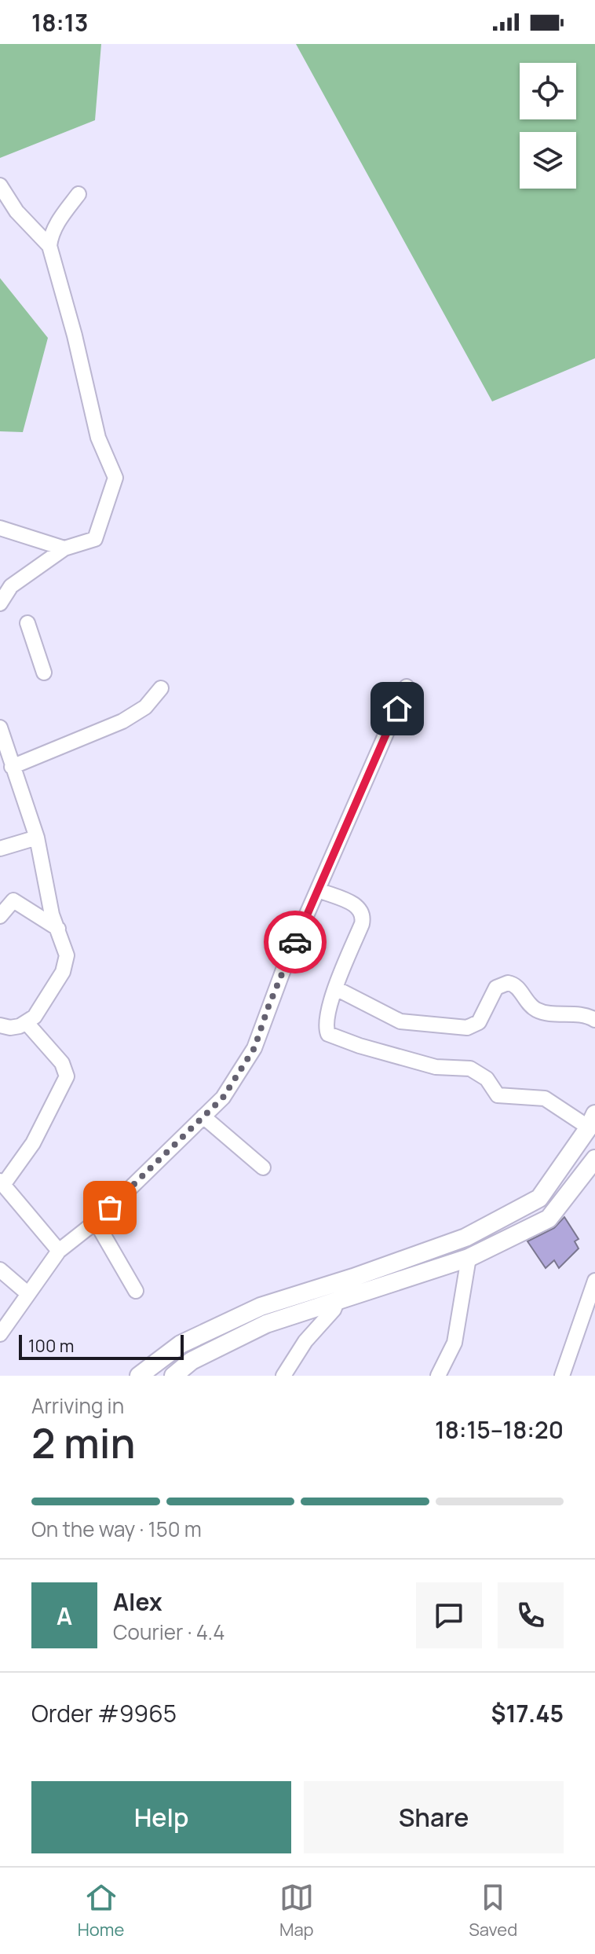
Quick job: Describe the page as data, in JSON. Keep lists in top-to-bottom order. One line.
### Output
{"scale_bar":"100 m","page":{"status":"18:13","scale":"100 m","heading":["2 min","Arriving in","18:15–18:20"],"panel":["Alex","Courier · 4.4","Order #9965","$17.45"],"bar":"On the way · 150 m","round":"A","buttons":["Help","Share"],"tabs":["Home","Map","Saved"]}}
